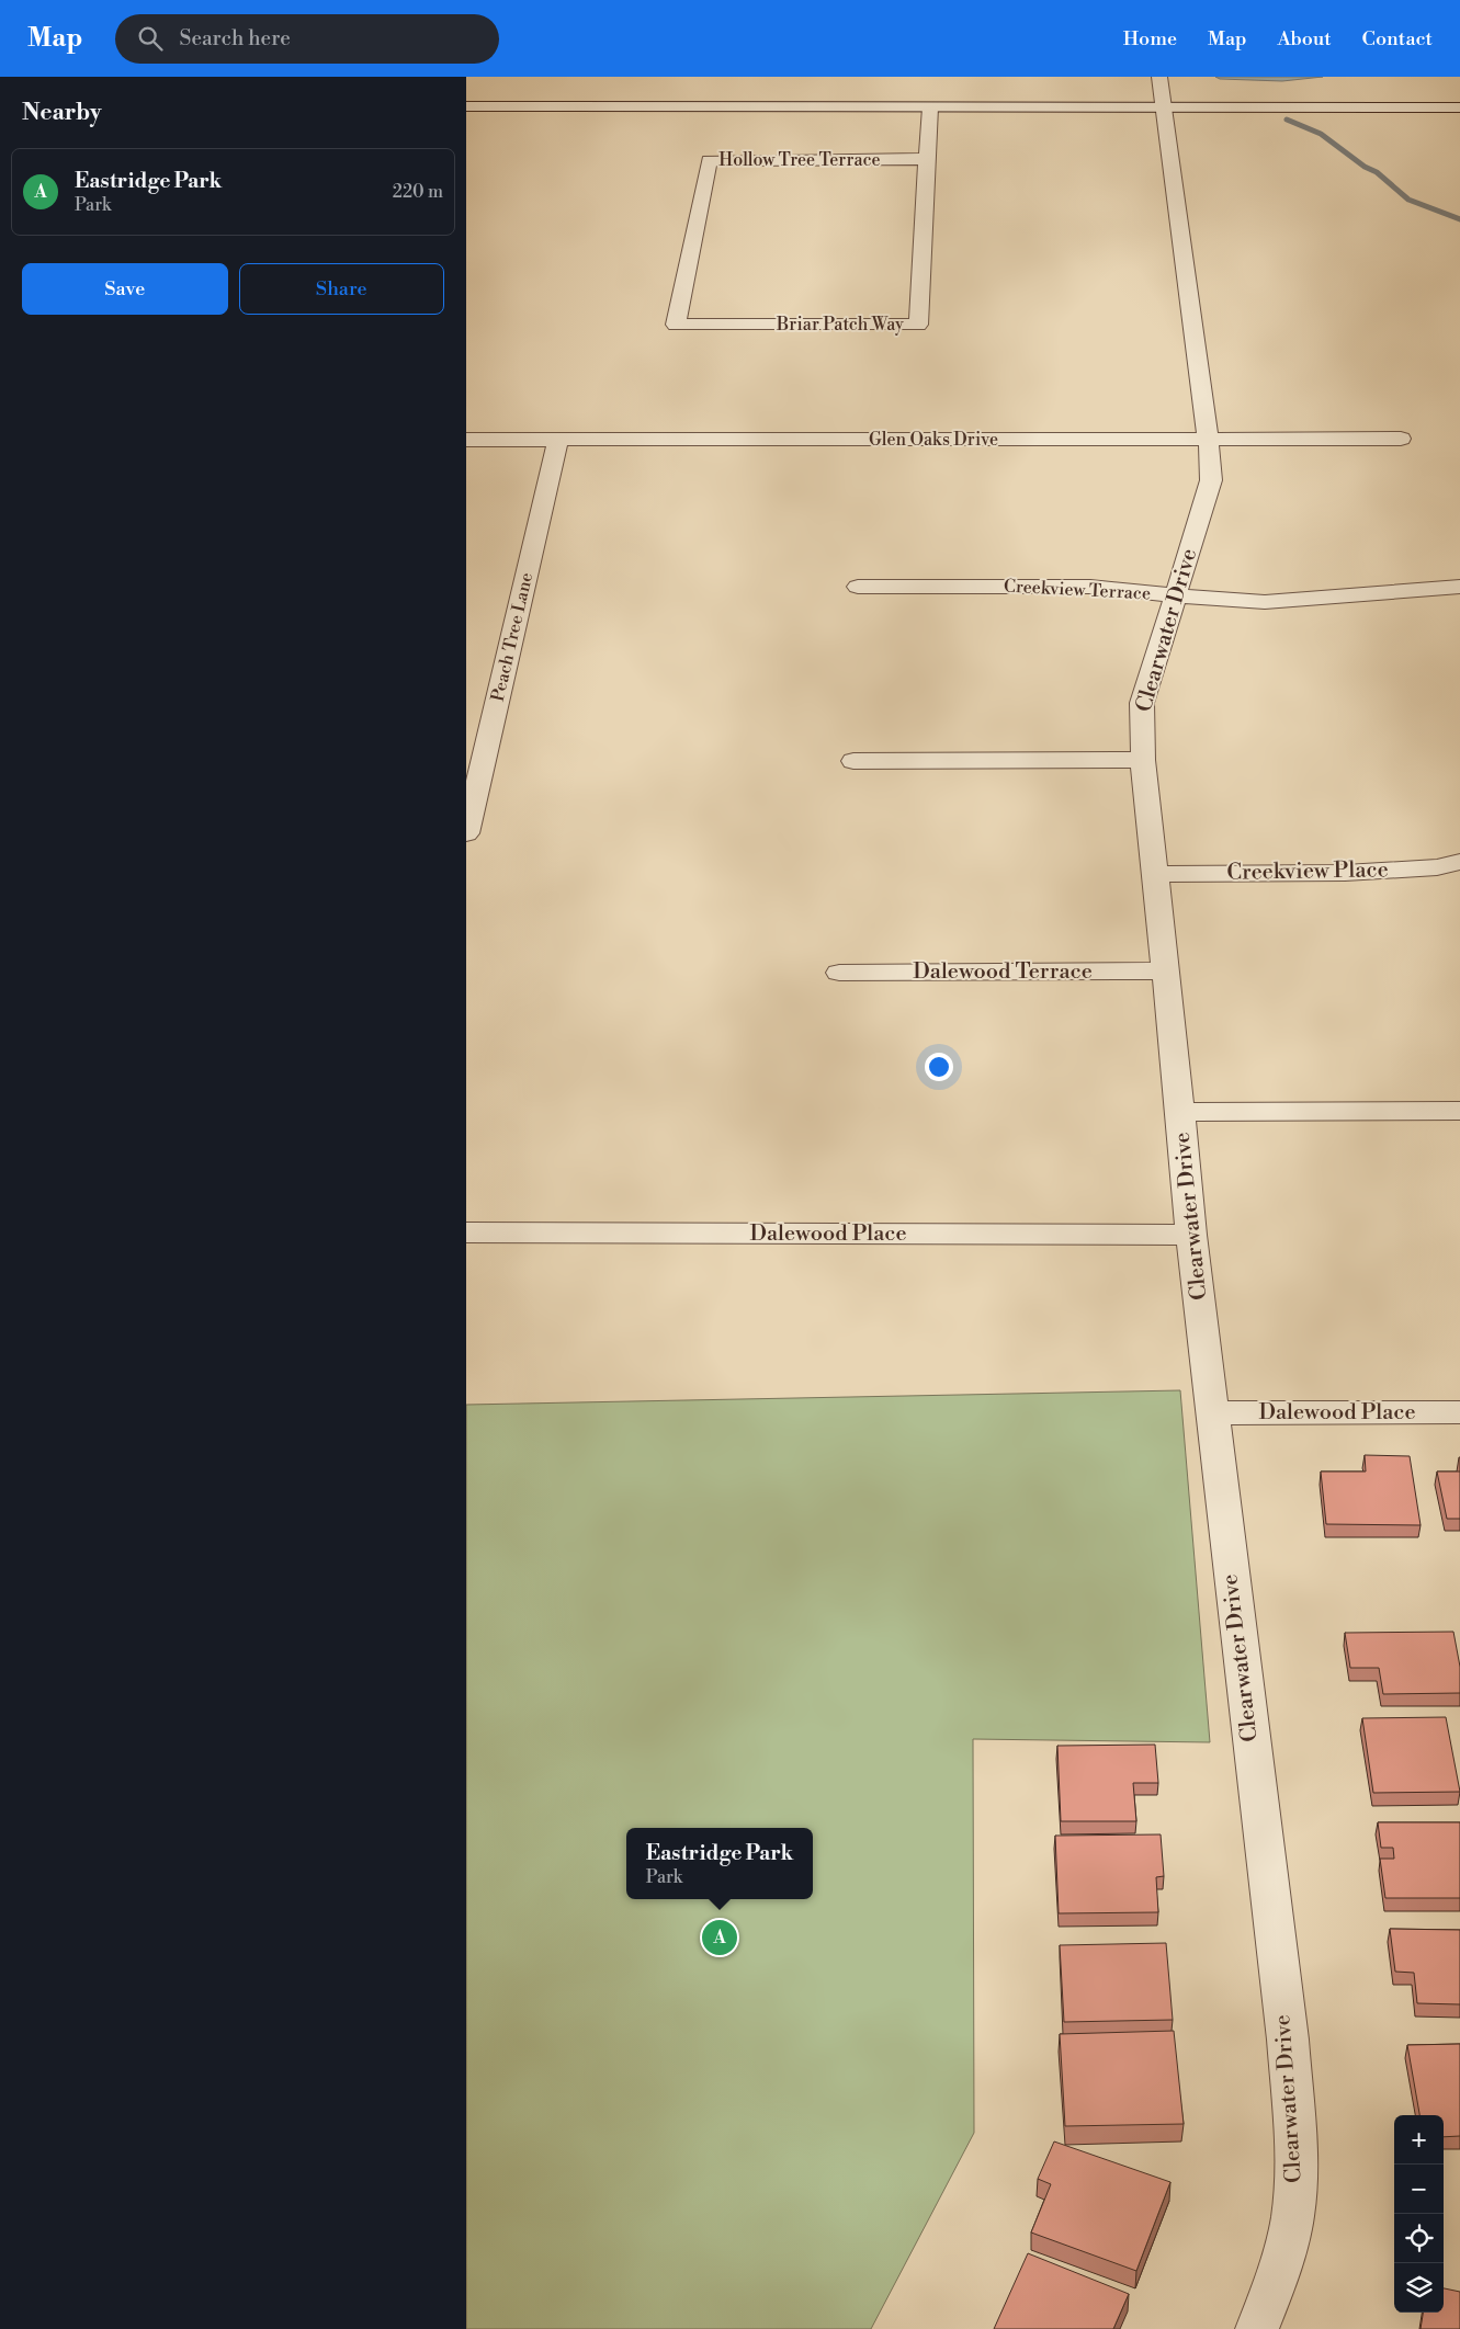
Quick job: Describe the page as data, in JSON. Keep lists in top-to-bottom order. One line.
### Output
{"streets":{"street":["Hollow Tree Terrace","Briar Patch Way","Glen Oaks Drive","Creekview Terrace","Clearwater Drive","Peach Tree Lane","Creekview Place","Dalewood Terrace","Dalewood Place"]},"crossings":[["Hollow Tree Terrace","Briar Patch Way"],["Glen Oaks Drive","Clearwater Drive"],["Glen Oaks Drive","Peach Tree Lane"],["Creekview Terrace","Clearwater Drive"],["Clearwater Drive","Creekview Place"],["Clearwater Drive","Dalewood Terrace"],["Clearwater Drive","Dalewood Place"]],"page":{"header":"Map","search":"Search here","nav":["Home","Map","About","Contact"],"heading":"Nearby","list":[{"mark":"A","name":"Eastridge Park","note":"Park","value":"220 m"}],"buttons":["Save","Share"],"popup":["Eastridge Park","Park"],"pins":"A","map_buttons":["+","−"]}}
